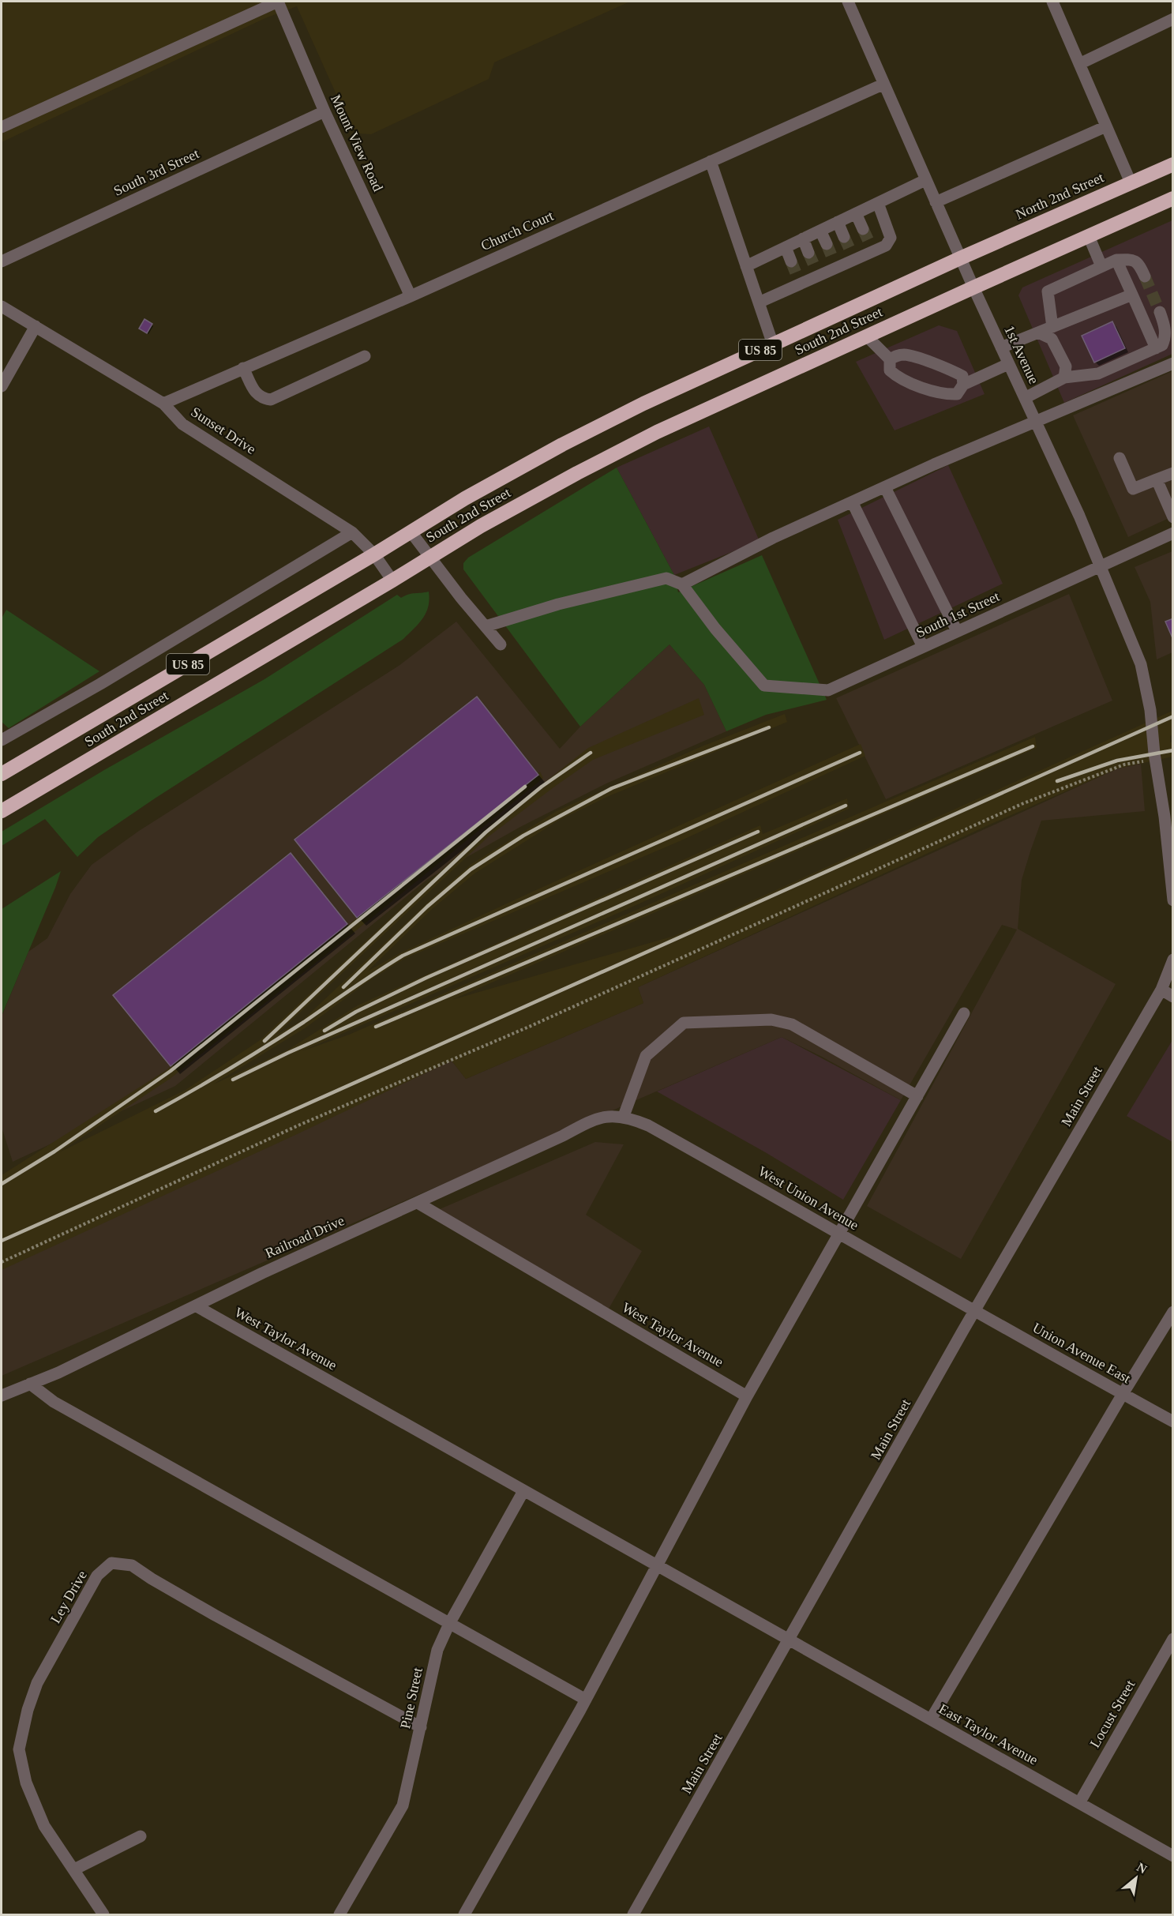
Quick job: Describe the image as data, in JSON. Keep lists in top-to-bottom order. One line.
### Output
{"streets":{"highway":["North 2nd Street","South 2nd Street","US 85"],"street":["Mount View Road","South 3rd Street","Church Court","1st Avenue","Sunset Drive","South 1st Street","Main Street","West Union Avenue","Railroad Drive","West Taylor Avenue","Union Avenue East","Ley Drive","Pine Street","Locust Street","East Taylor Avenue"]},"crossings":[["Mount View Road","South 3rd Street"],["Mount View Road","Church Court"],["North 2nd Street","South 2nd Street"],["North 2nd Street","1st Avenue"],["Church Court","1st Avenue"],["Church Court","Sunset Drive"],["South 2nd Street","US 85"],["South 2nd Street","1st Avenue"],["South 2nd Street","Sunset Drive"],["US 85","1st Avenue"],["1st Avenue","South 1st Street"],["Main Street","West Union Avenue"],["Main Street","West Taylor Avenue"],["Main Street","Union Avenue East"],["Main Street","East Taylor Avenue"],["West Union Avenue","Railroad Drive"],["West Union Avenue","Union Avenue East"],["Railroad Drive","West Taylor Avenue"],["West Taylor Avenue","Pine Street"],["West Taylor Avenue","East Taylor Avenue"],["Ley Drive","Pine Street"],["Locust Street","East Taylor Avenue"]],"north":"top right"}
